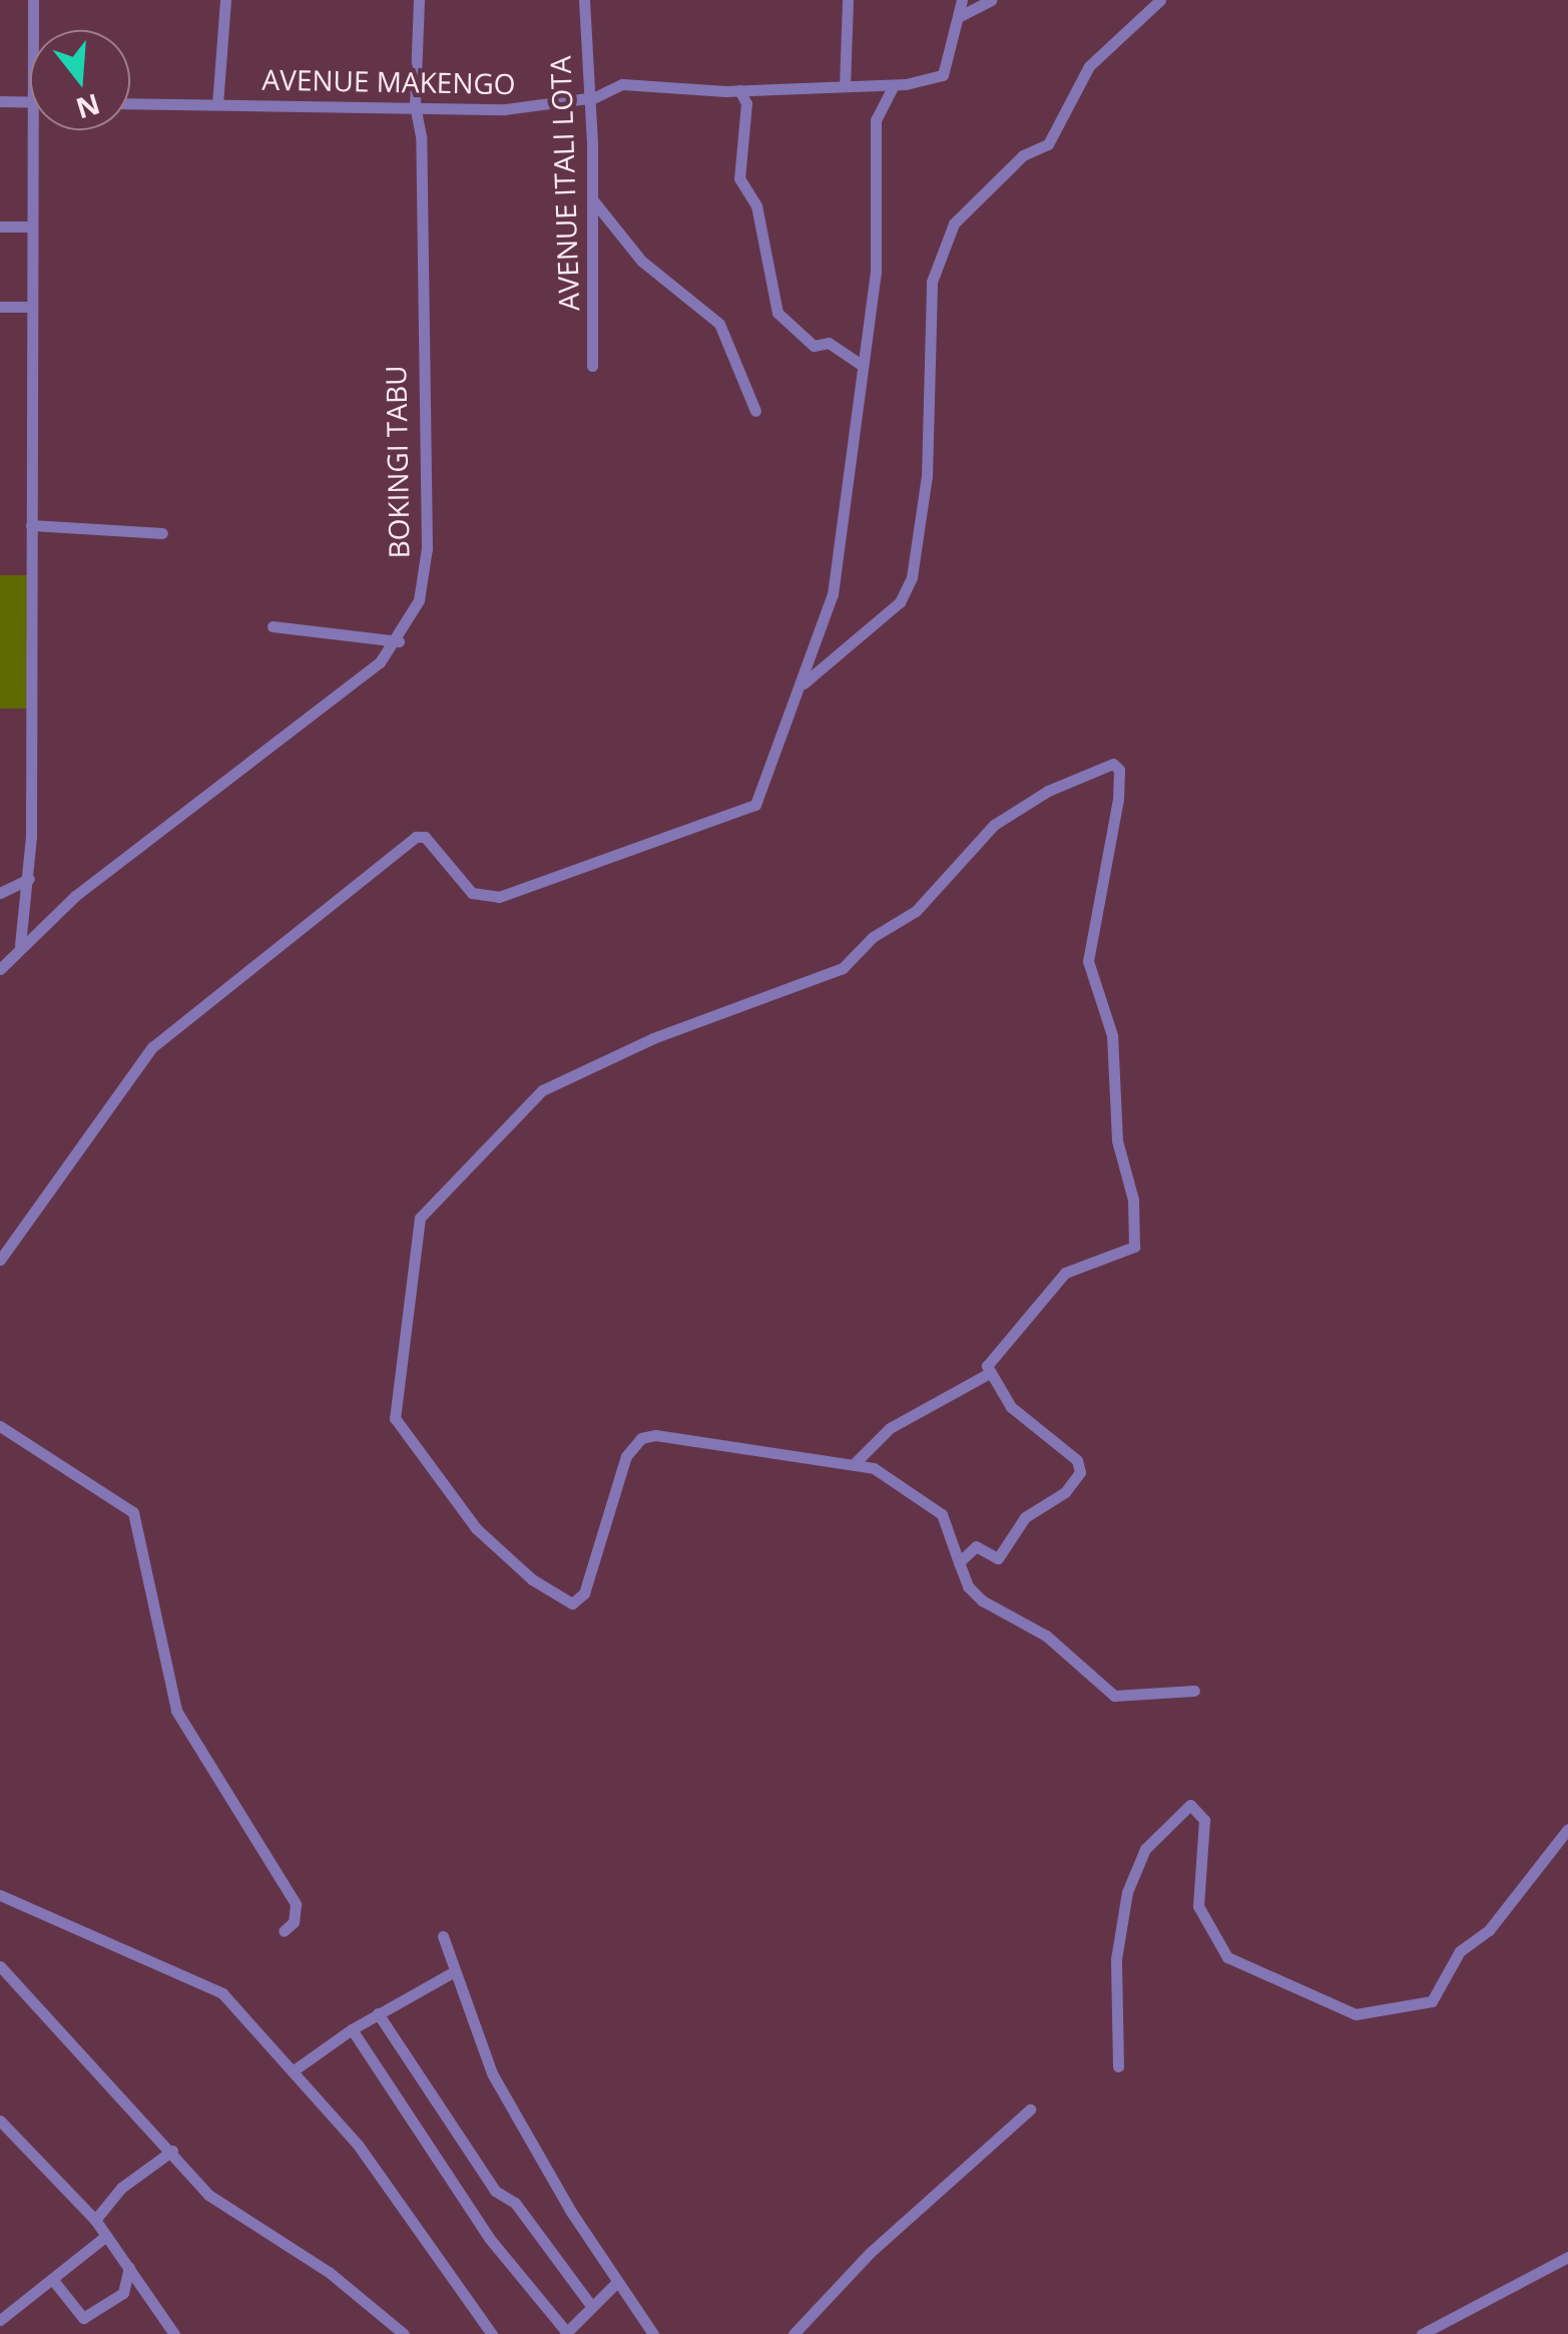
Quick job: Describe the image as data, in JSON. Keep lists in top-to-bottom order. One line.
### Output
{"streets":{"street":["AVENUE MAKENGO","AVENUE ITALI LOTA","BOKINGI TABU"]},"crossings":[["AVENUE MAKENGO","AVENUE ITALI LOTA"],["AVENUE MAKENGO","BOKINGI TABU"]],"north":"bottom"}
